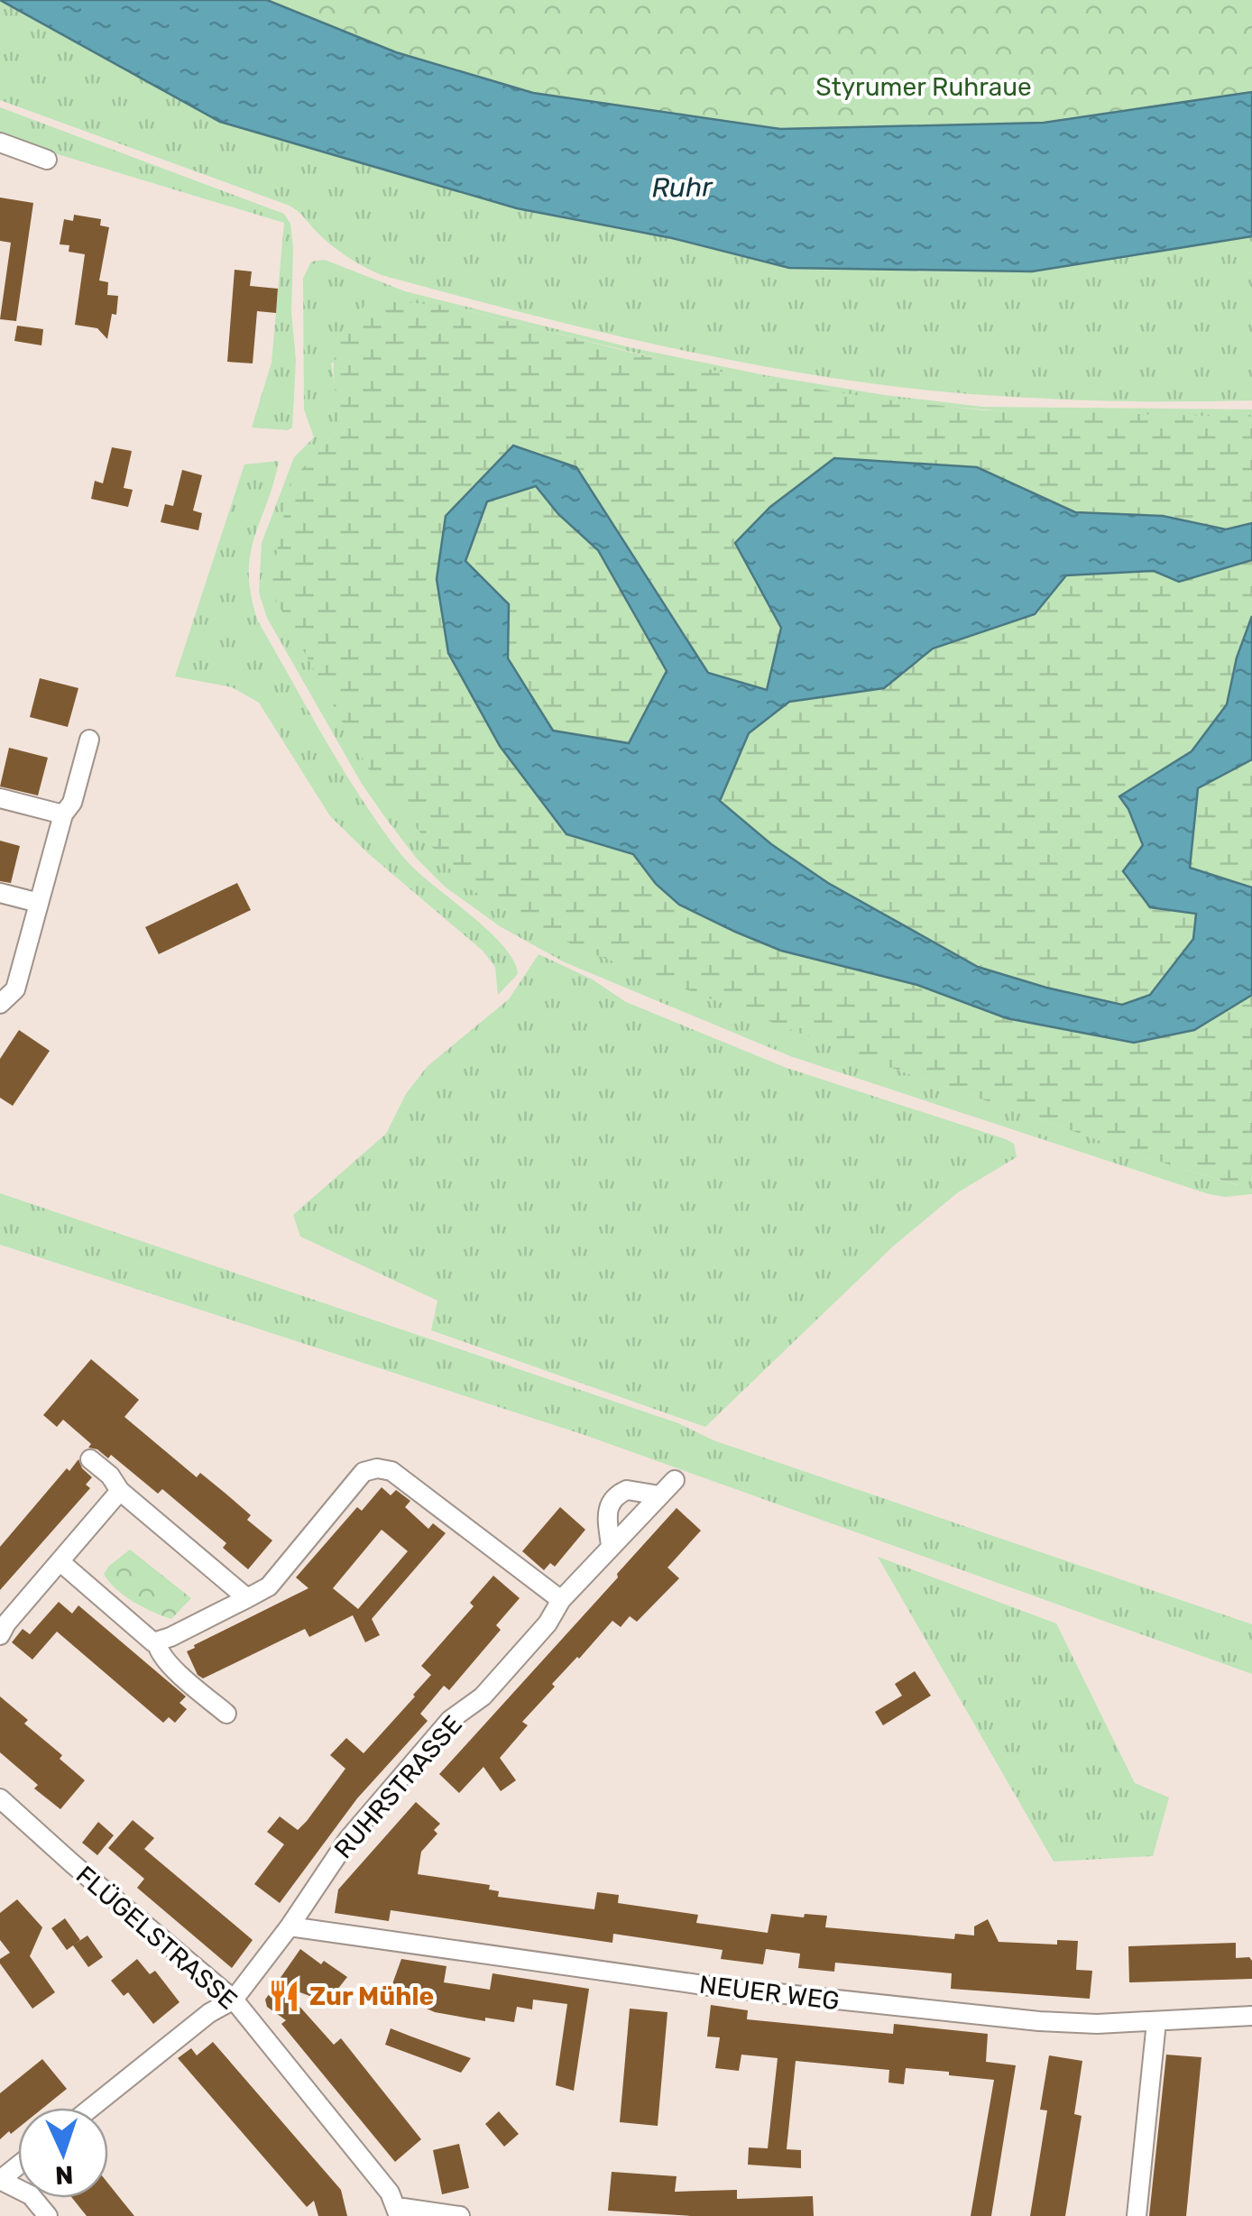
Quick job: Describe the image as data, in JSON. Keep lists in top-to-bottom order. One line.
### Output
{"streets":{"street":["RUHRSTRASSE","FLÜGELSTRASSE","NEUER WEG"]},"crossings":[["RUHRSTRASSE","FLÜGELSTRASSE"],["RUHRSTRASSE","NEUER WEG"]],"water":["Ruhr"],"parks":["Styrumer Ruhraue"],"places":{"restaurant":["Zur Mühle"]},"north":"bottom"}
